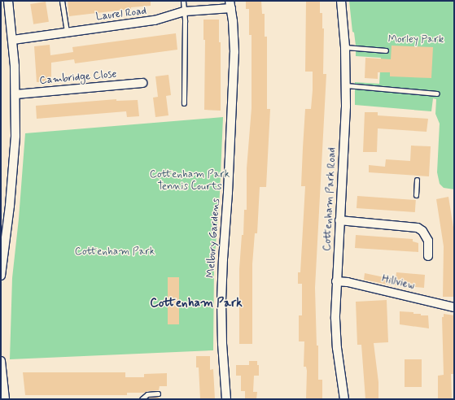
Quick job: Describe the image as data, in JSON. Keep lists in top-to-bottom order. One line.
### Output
{"streets":{"street":["Laurel Road","Cambridge Close","Cottenham Park Road","Melbury Gardens","Hillview"]},"crossings":[["Laurel Road","Melbury Gardens"],["Cottenham Park Road","Hillview"]],"districts":["Cottenham Park"],"parks":["Morley Park","Cottenham Park Tennis Courts","Cottenham Park"]}
